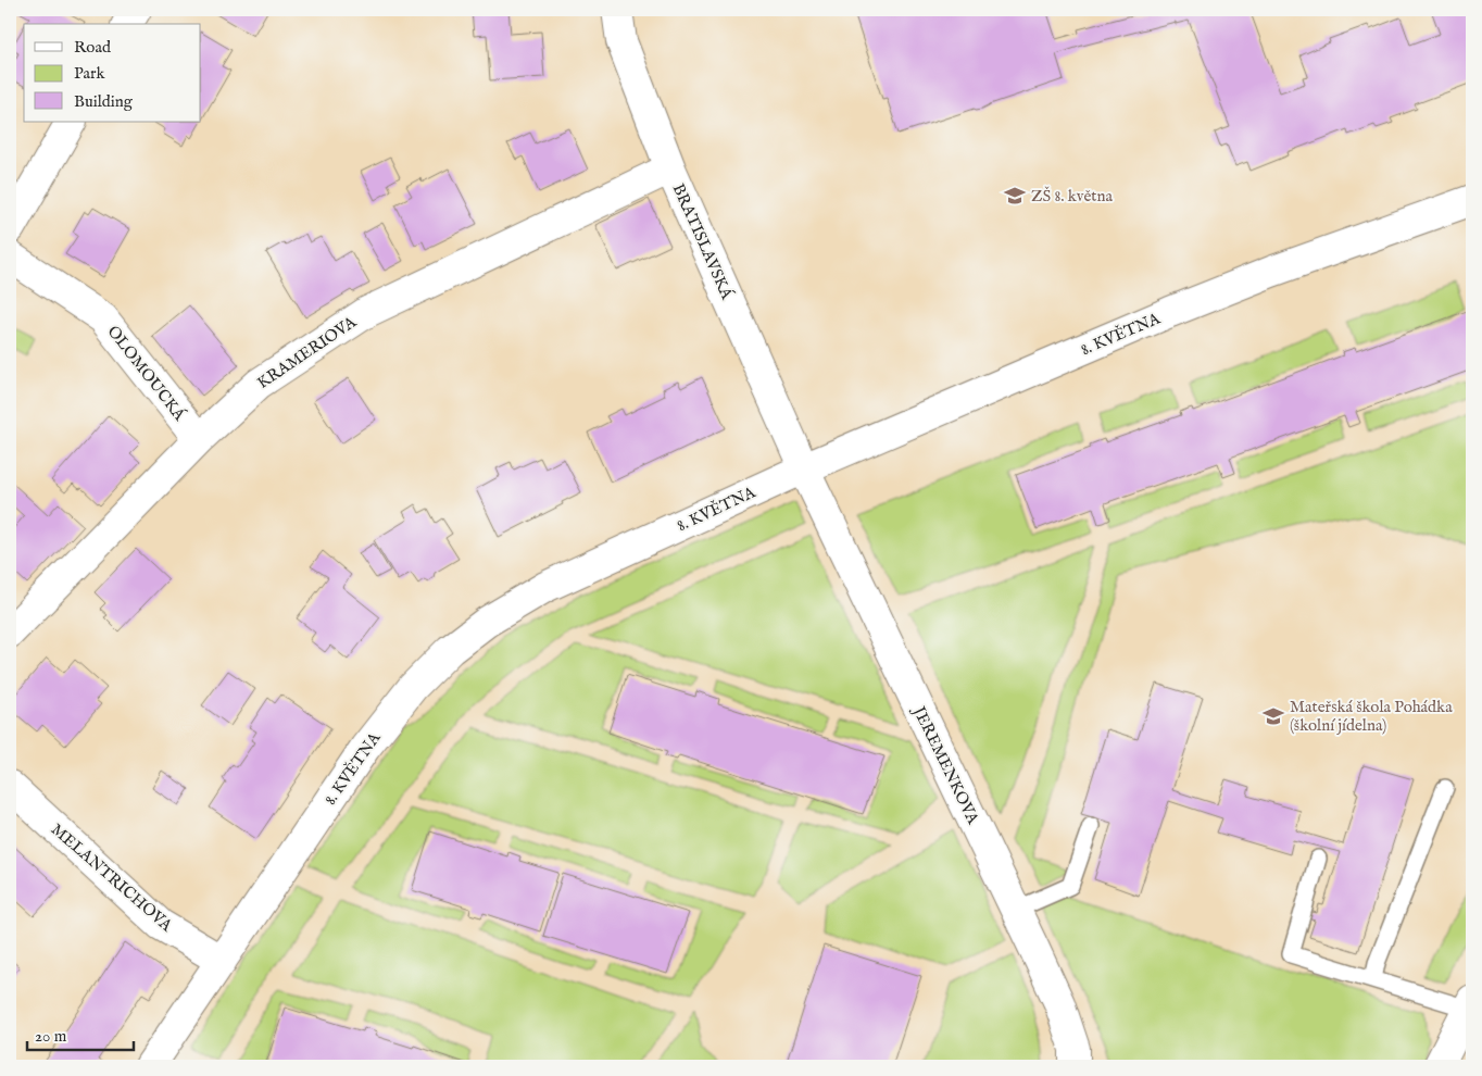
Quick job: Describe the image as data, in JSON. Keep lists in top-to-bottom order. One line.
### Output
{"streets":{"street":["BRATISLAVSKÁ","8. KVĚTNA","KRAMERIOVA","OLOMOUCKÁ","JEREMENKOVA","MELANTRICHOVA"]},"crossings":[["BRATISLAVSKÁ","8. KVĚTNA"],["BRATISLAVSKÁ","KRAMERIOVA"],["BRATISLAVSKÁ","JEREMENKOVA"],["8. KVĚTNA","JEREMENKOVA"],["8. KVĚTNA","MELANTRICHOVA"],["KRAMERIOVA","OLOMOUCKÁ"]],"places":{"school or university":["ZŠ 8. května","Mateřská škola Pohádka (školní jídelna)"]},"legend":["Road","Park","Building"],"scale_bar":"20 m"}
